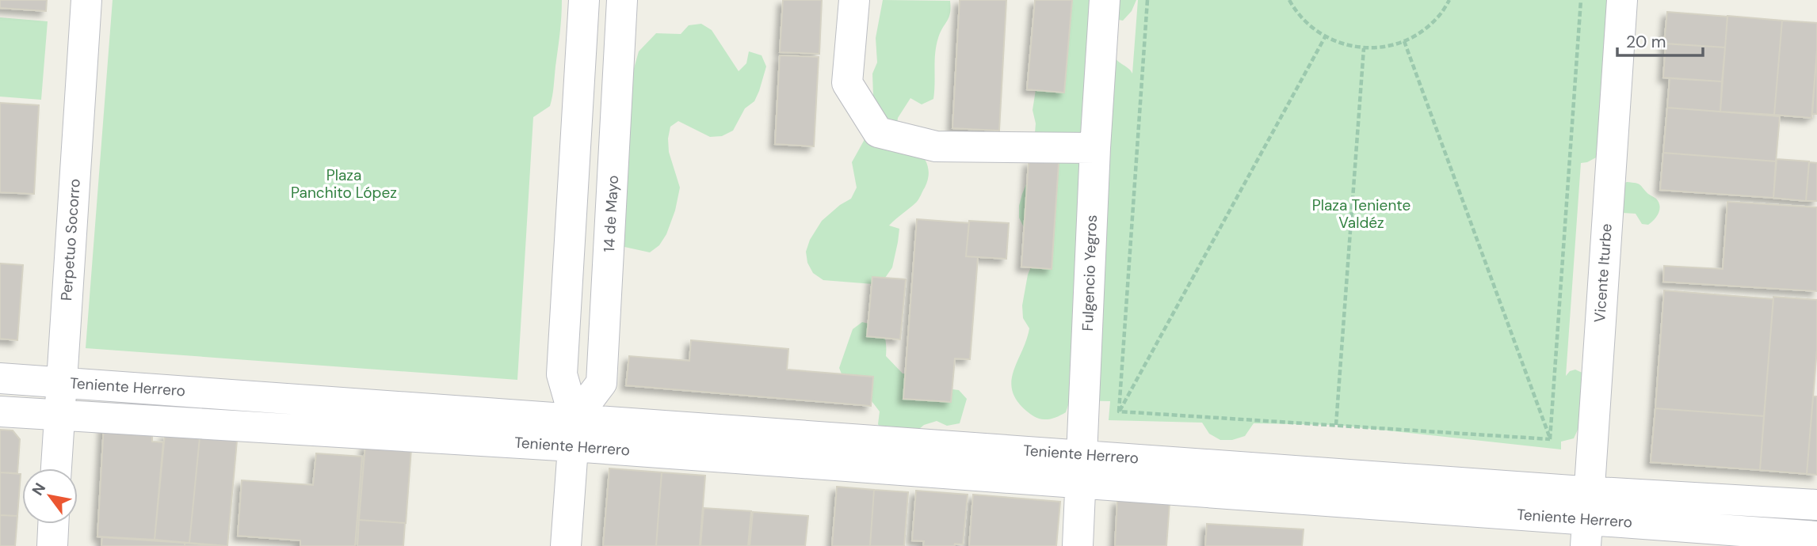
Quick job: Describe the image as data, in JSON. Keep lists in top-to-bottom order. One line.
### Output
{"streets":{"street":["14 de Mayo","Perpetuo Socorro","Fulgencio Yegros","Vicente Iturbe","Teniente Herrero"]},"crossings":[["14 de Mayo","Teniente Herrero"],["Perpetuo Socorro","Teniente Herrero"],["Fulgencio Yegros","Teniente Herrero"],["Vicente Iturbe","Teniente Herrero"]],"parks":["Plaza Panchito López","Plaza Teniente Valdéz"],"scale_bar":"20 m","north":"top left"}
